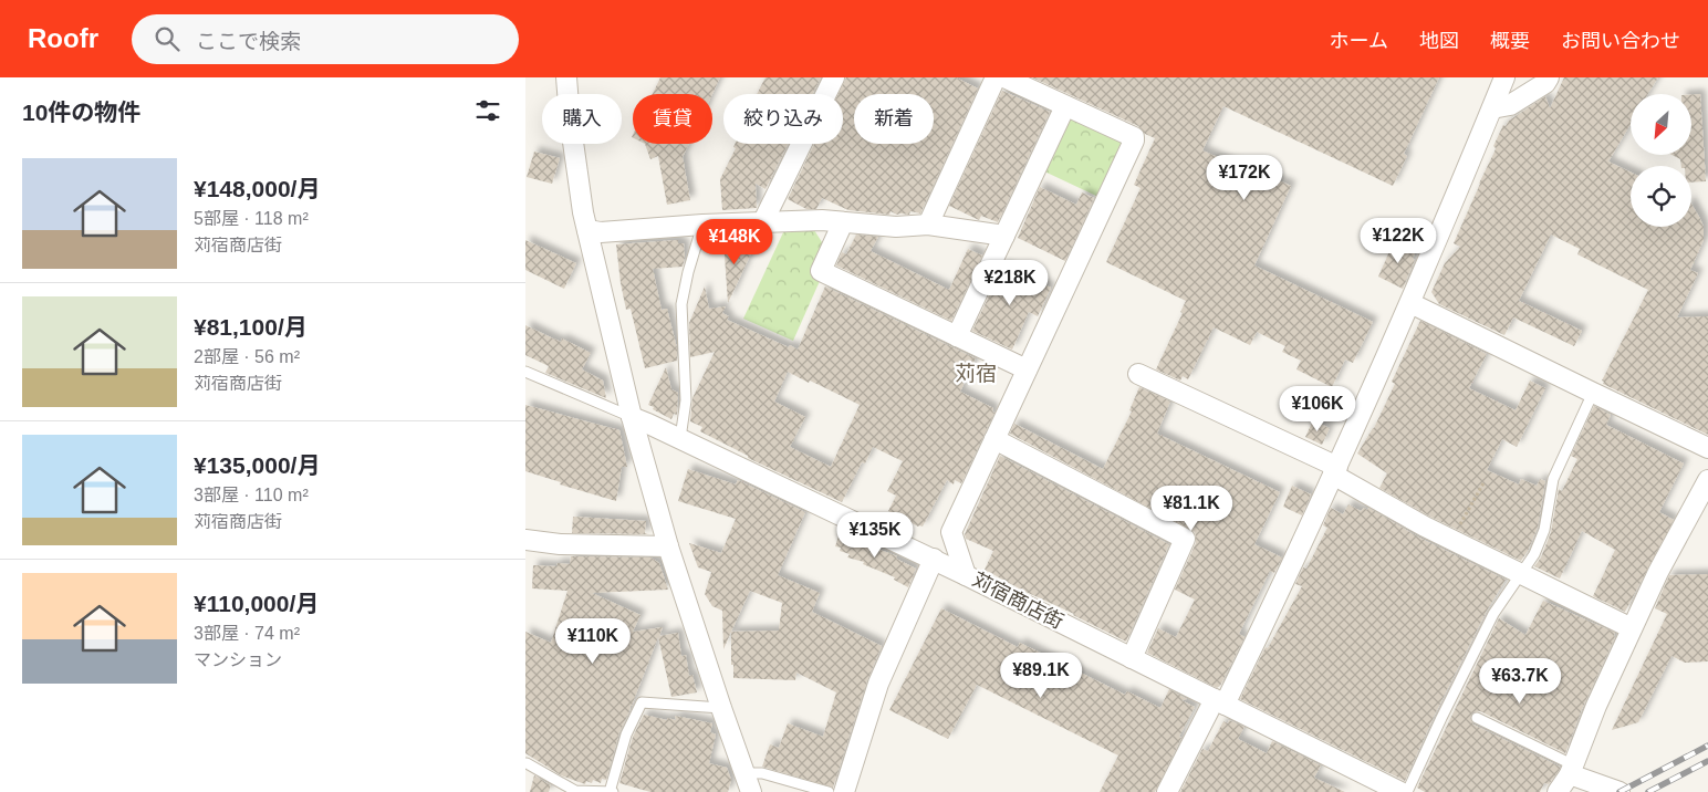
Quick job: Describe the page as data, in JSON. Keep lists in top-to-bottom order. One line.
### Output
{"streets":{"street":["苅宿商店街"]},"districts":["苅宿"],"north":"bottom left","page":{"header":"Roofr","search":"ここで検索","nav":["ホーム","地図","概要","お問い合わせ"],"heading":"10件の物件","chip":["購入","賃貸","絞り込み","新着"],"list":[{"name":"¥148,000/月","note":"5部屋 · 118 m² · 苅宿商店街"},{"name":"¥81,100/月","note":"2部屋 · 56 m² · 苅宿商店街"},{"name":"¥135,000/月","note":"3部屋 · 110 m² · 苅宿商店街"},{"name":"¥110,000/月","note":"3部屋 · 74 m² · マンション"}],"price":["¥172K","¥122K","¥148K","¥218K","¥106K","¥81.1K","¥135K","¥110K","¥89.1K","¥63.7K"]}}
